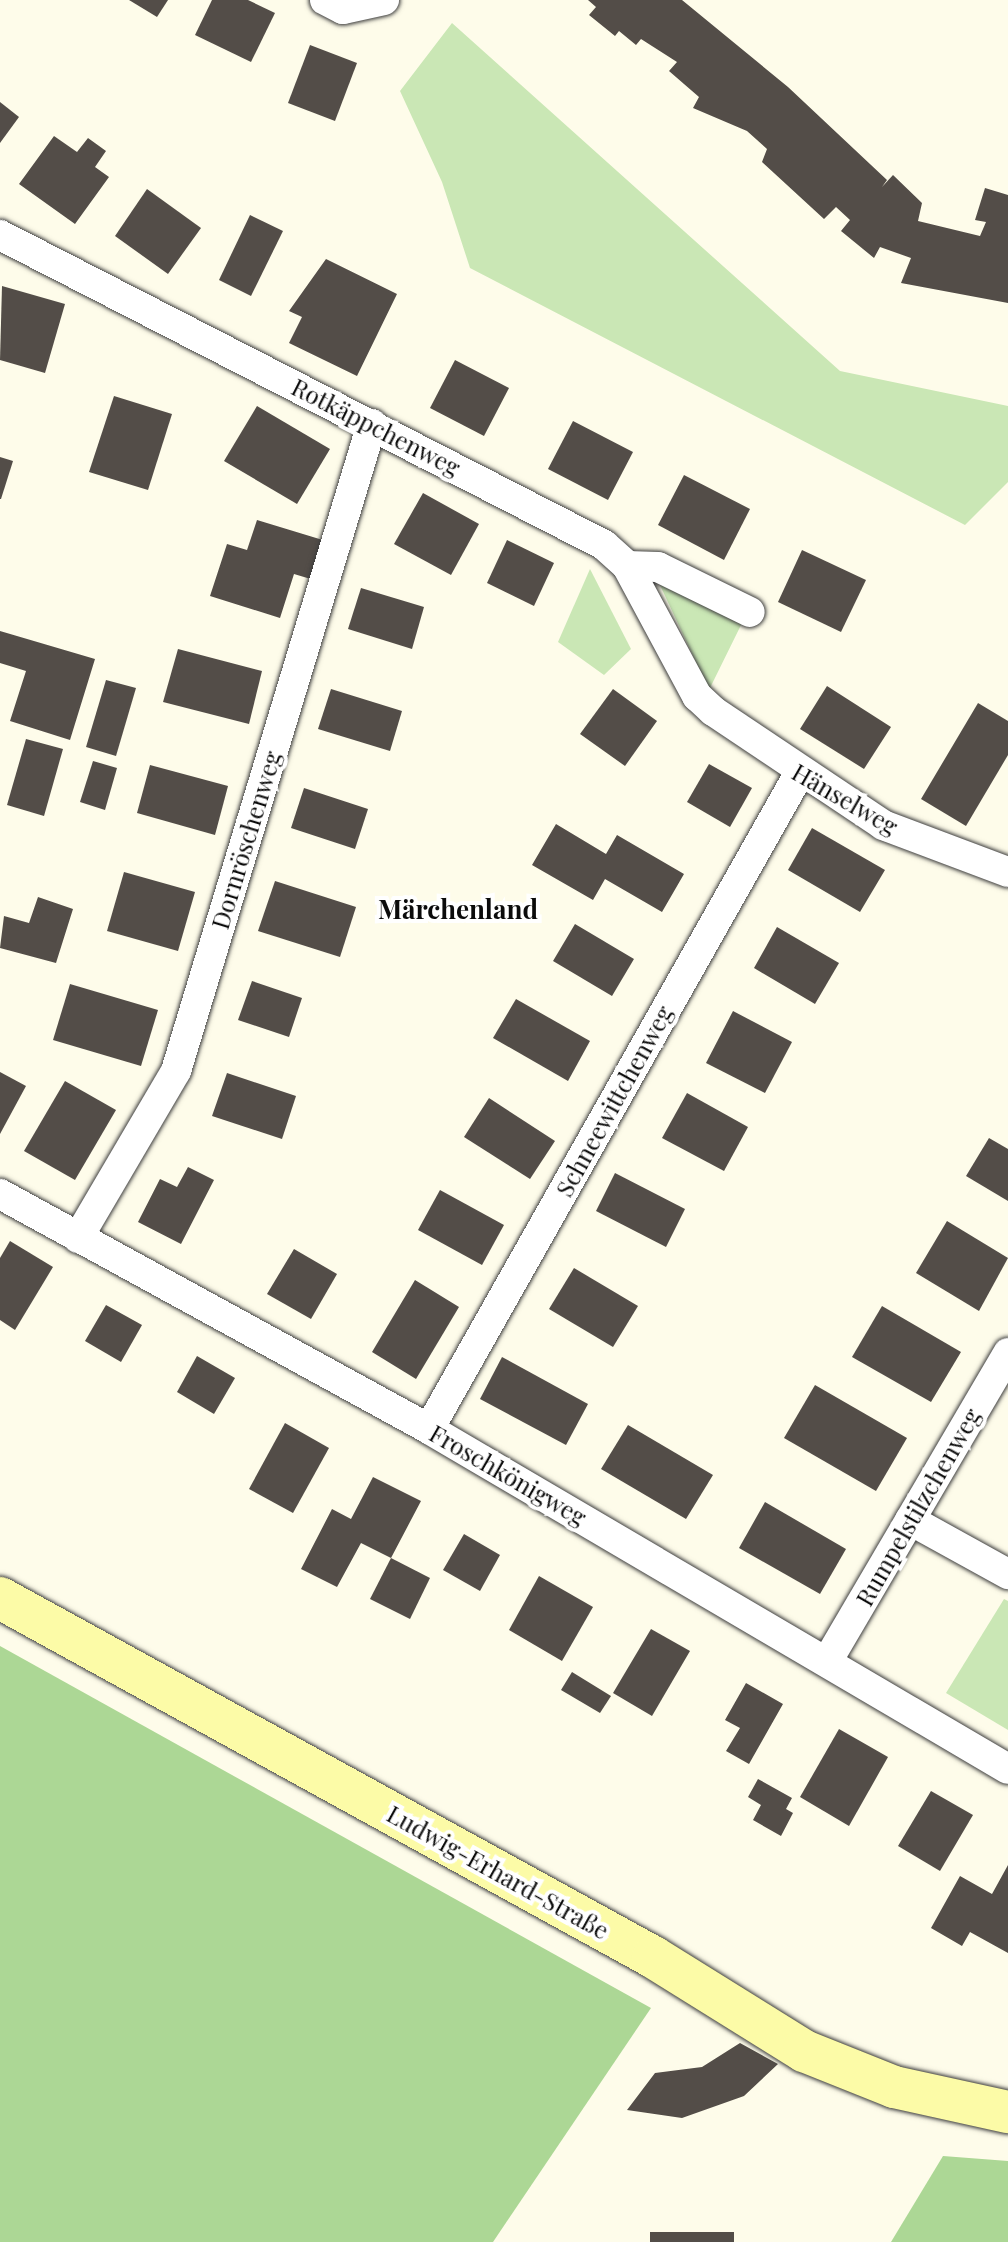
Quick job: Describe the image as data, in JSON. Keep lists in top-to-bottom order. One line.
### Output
{"streets":{"main road":["Ludwig-Erhard-Straße"],"street":["Rotkäppchenweg","Hänselweg","Dornröschenweg","Schneewittchenweg","Froschkönigweg","Rumpelstilzchenweg"]},"crossings":[["Rotkäppchenweg","Hänselweg"],["Rotkäppchenweg","Dornröschenweg"],["Hänselweg","Schneewittchenweg"],["Dornröschenweg","Froschkönigweg"],["Schneewittchenweg","Froschkönigweg"],["Froschkönigweg","Rumpelstilzchenweg"]],"districts":["Märchenland"]}
